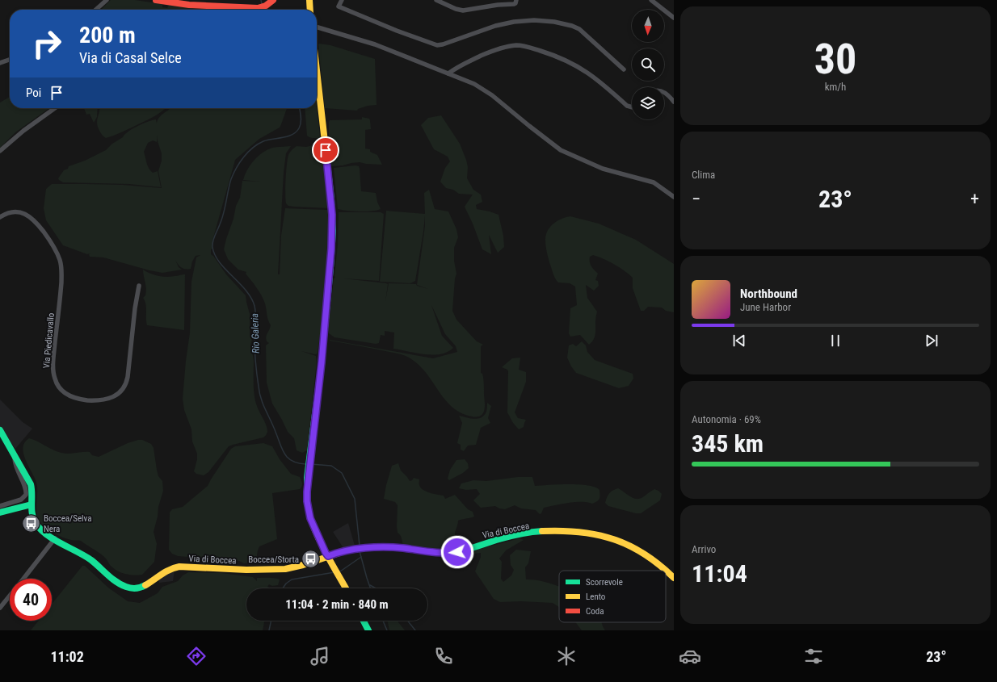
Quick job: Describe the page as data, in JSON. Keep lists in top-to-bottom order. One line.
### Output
{"streets":{"main road":["Via di Boccea"],"street":["Via Piedicavallo"]},"water":["Rio Galeria"],"places":{"bus stop":["Boccea/Selva Nera","Boccea/Storta"]},"legend":["Scorrevole","Lento","Coda"],"north":"bottom","page":{"tile":[["30","km/h"],"Clima",["Autonomia · 69%","345 km"],["Arrivo","11:04"]],"turn":["200 m","Via di Casal Selce"],"then":"Poi","heat":["−","23°","+"],"song":["Northbound","June Harbor"],"limit":"40","trip":"11:04 · 2 min · 840 m","tabs":["11:02","23°"]}}
